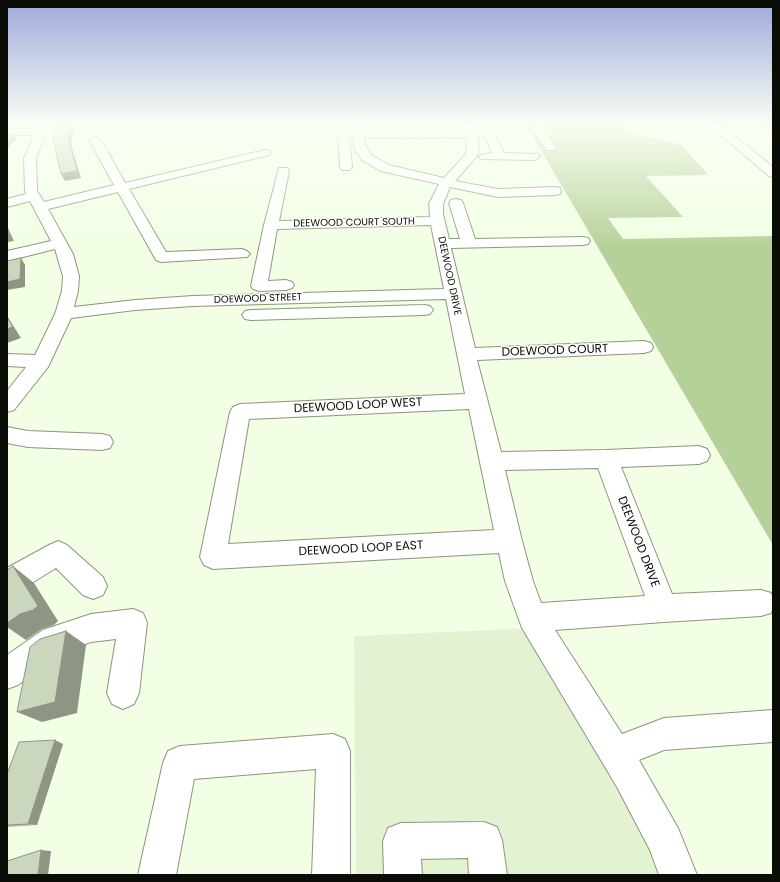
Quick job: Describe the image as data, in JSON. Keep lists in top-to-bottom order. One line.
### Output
{"streets":{"street":["DEEWOOD COURT SOUTH","DEEWOOD DRIVE","DOEWOOD STREET","DOEWOOD COURT","DEEWOOD LOOP WEST","DEEWOOD LOOP EAST"]},"crossings":[["DEEWOOD COURT SOUTH","DEEWOOD DRIVE"],["DEEWOOD DRIVE","DOEWOOD COURT"],["DEEWOOD DRIVE","DEEWOOD LOOP WEST"],["DEEWOOD DRIVE","DEEWOOD LOOP EAST"],["DEEWOOD LOOP WEST","DEEWOOD LOOP EAST"]]}
